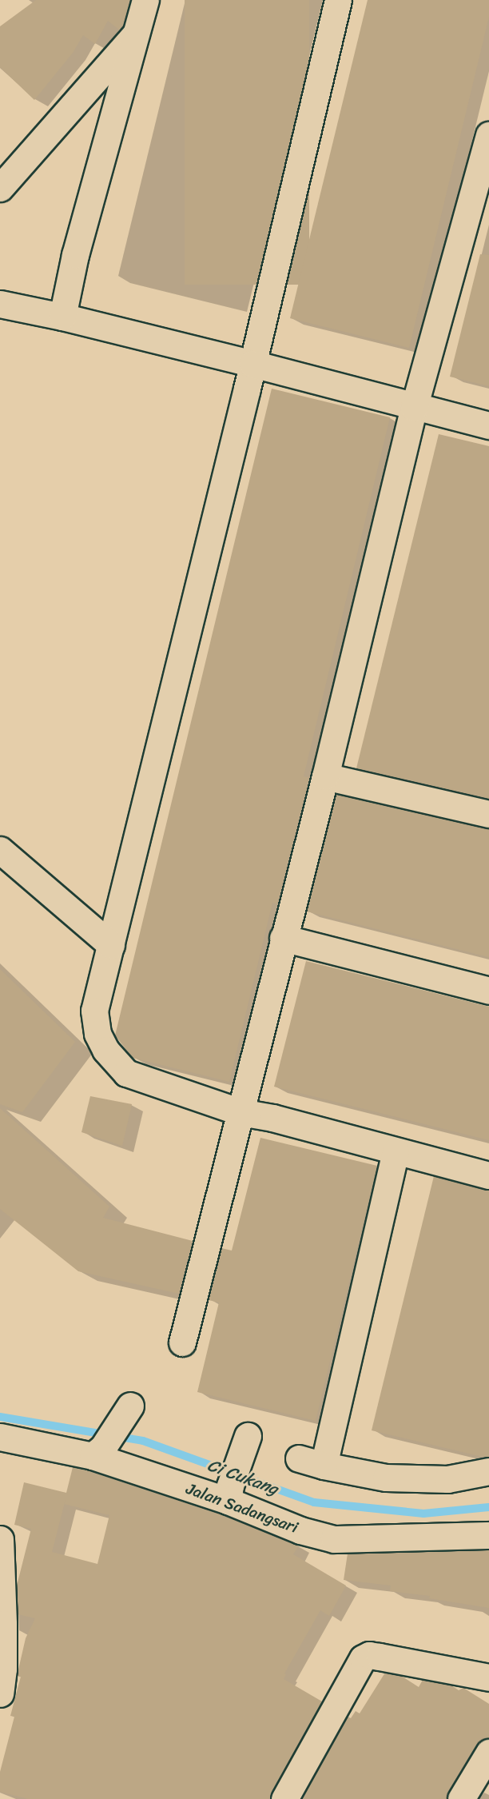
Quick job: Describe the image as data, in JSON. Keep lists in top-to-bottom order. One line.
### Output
{"streets":{"street":["Jalan Sadangsari"]},"water":["Ci Cukang"]}
